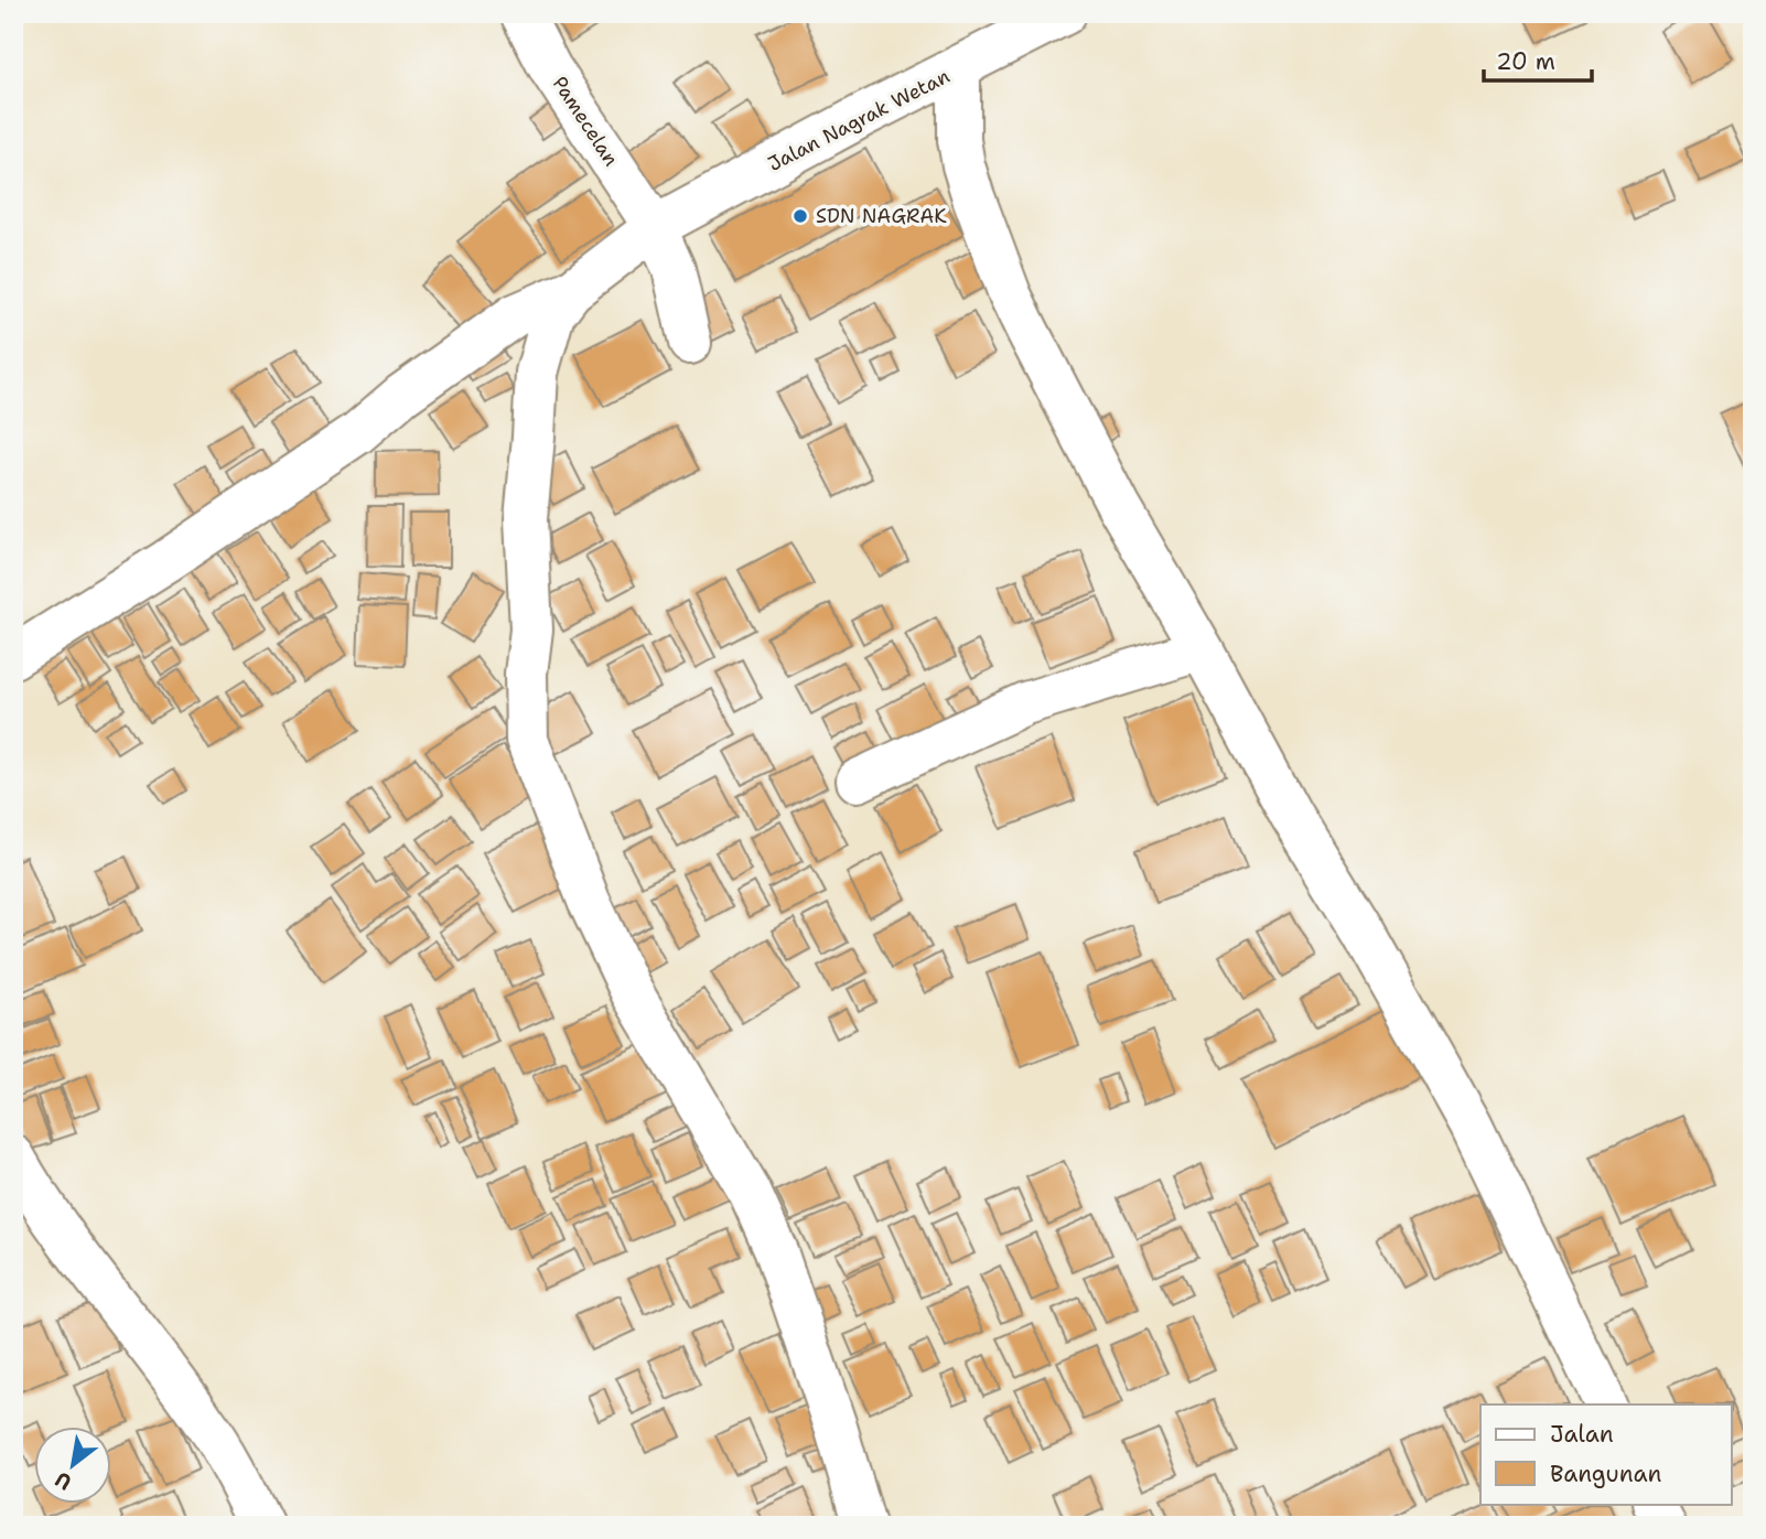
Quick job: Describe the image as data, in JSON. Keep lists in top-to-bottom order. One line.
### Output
{"streets":{"street":["Jalan Nagrak Wetan","Pamecelan"]},"crossings":[["Jalan Nagrak Wetan","Pamecelan"]],"places":["SDN NAGRAK"],"legend":["Jalan","Bangunan"],"scale_bar":"20 m","north":"bottom left"}
